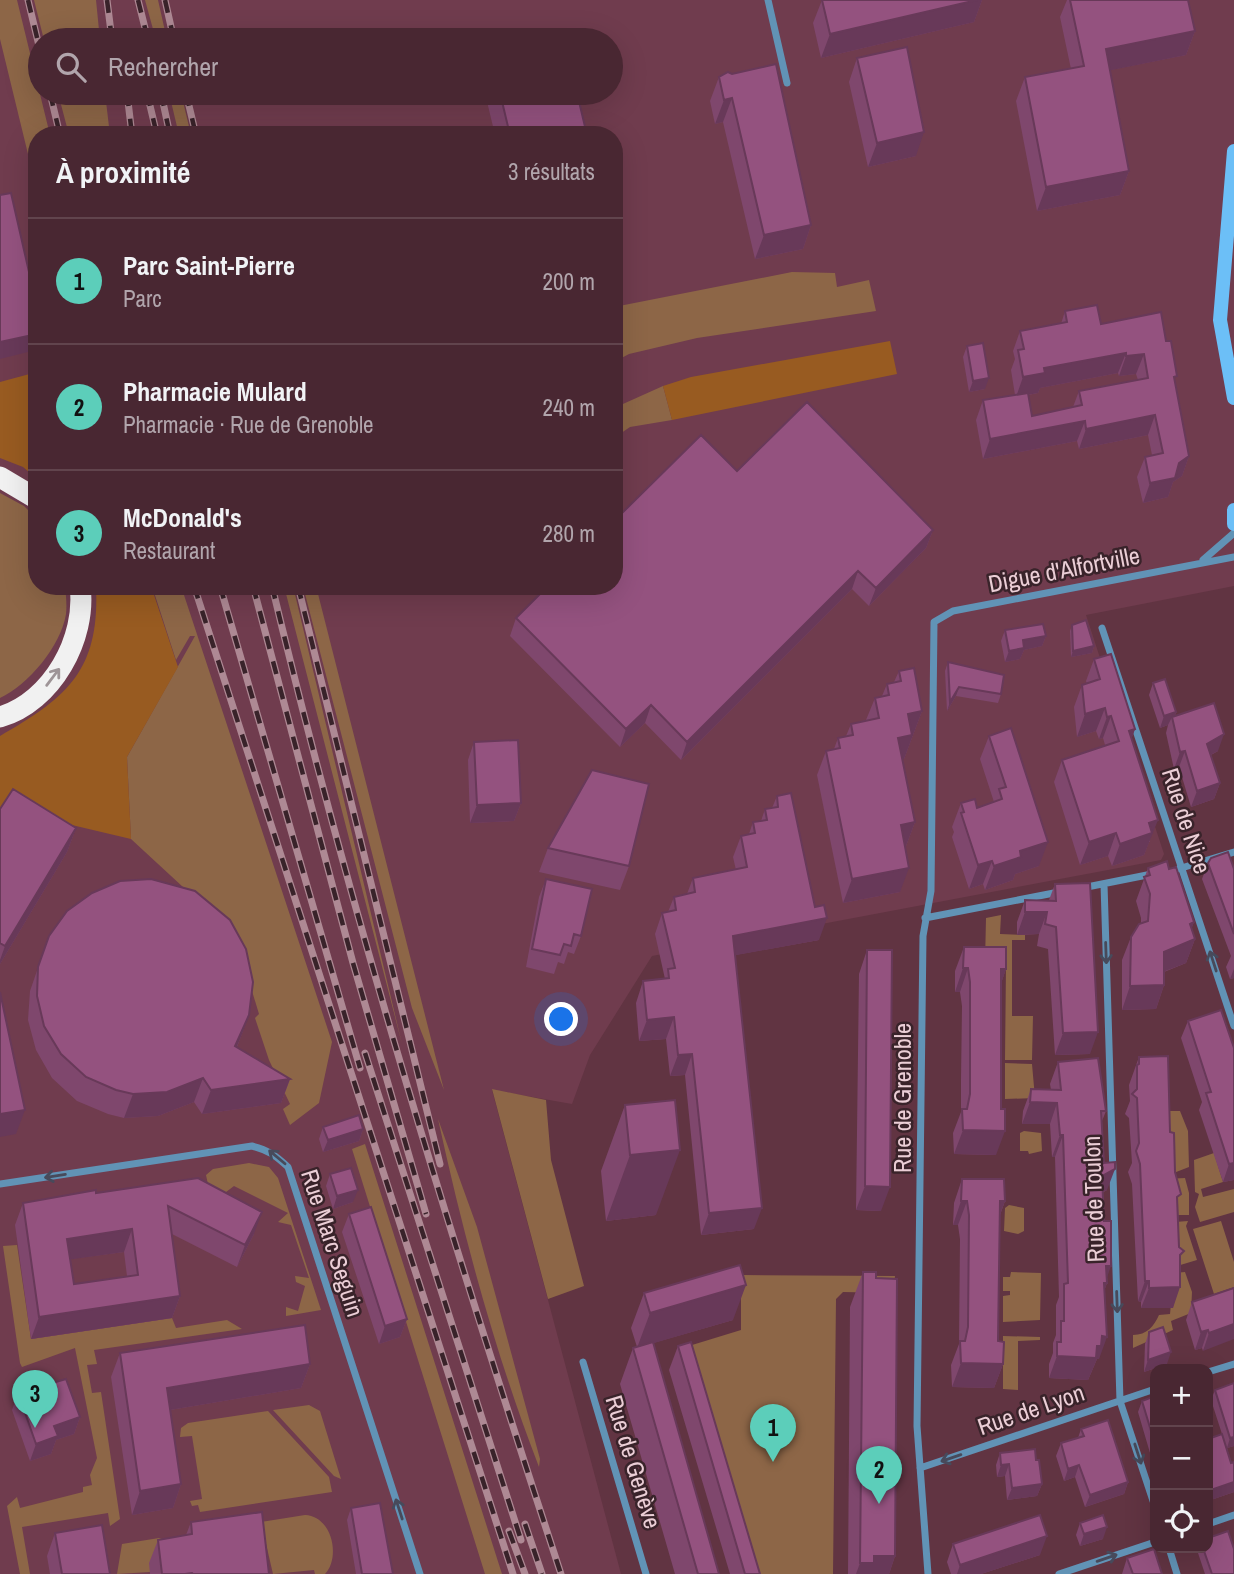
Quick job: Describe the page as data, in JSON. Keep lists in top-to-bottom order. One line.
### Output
{"streets":{"street":["Digue d'Alfortville","Rue de Nice","Rue de Grenoble","Rue de Toulon","Rue Marc Seguin","Rue de Lyon","Rue de Genève"]},"crossings":[["Digue d'Alfortville","Rue de Grenoble"],["Rue de Grenoble","Rue de Lyon"],["Rue de Toulon","Rue de Lyon"]],"one_way":["Rue de Nice","Rue de Toulon","Rue de Lyon"],"page":{"search":"Rechercher","heading":["À proximité","3 résultats"],"list":[{"mark":"1","name":"Parc Saint-Pierre","note":"Parc","value":"200 m"},{"mark":"2","name":"Pharmacie Mulard","note":"Pharmacie · Rue de Grenoble","value":"240 m"},{"mark":"3","name":"McDonald's","note":"Restaurant","value":"280 m"}],"map_buttons":["+","−"],"pins":["3","1","2"]}}
